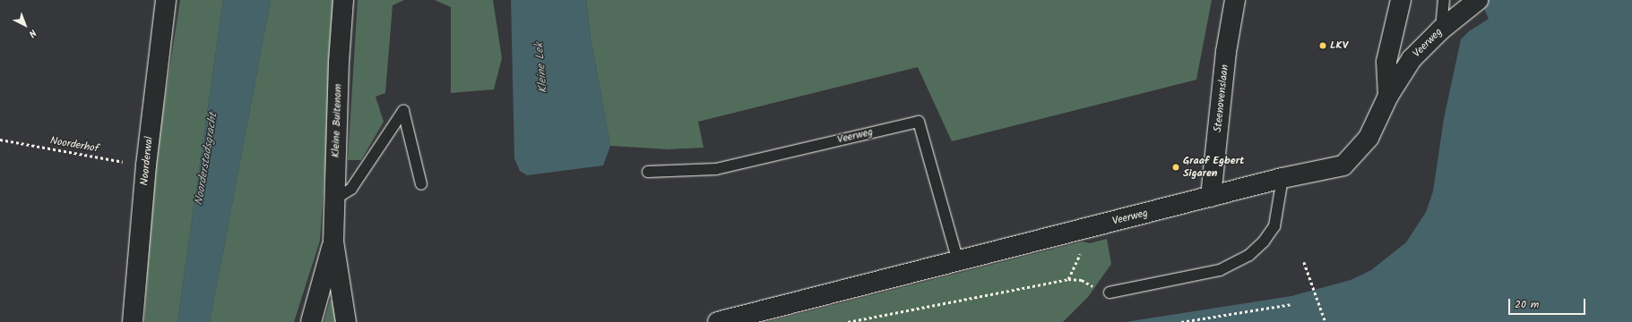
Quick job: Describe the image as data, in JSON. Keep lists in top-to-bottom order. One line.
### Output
{"streets":{"street":["Veerweg","Steenovenslaan","Kleine Buitenom","Noorderwal"],"path":["Noorderhof"]},"crossings":[["Veerweg","Steenovenslaan"],["Noorderhof","Noorderwal"]],"water":["Kleine Lek","Noorderstadsgracht"],"places":["LKV","Graaf Egbert Sigaren"],"scale_bar":"20 m","north":"bottom right"}
